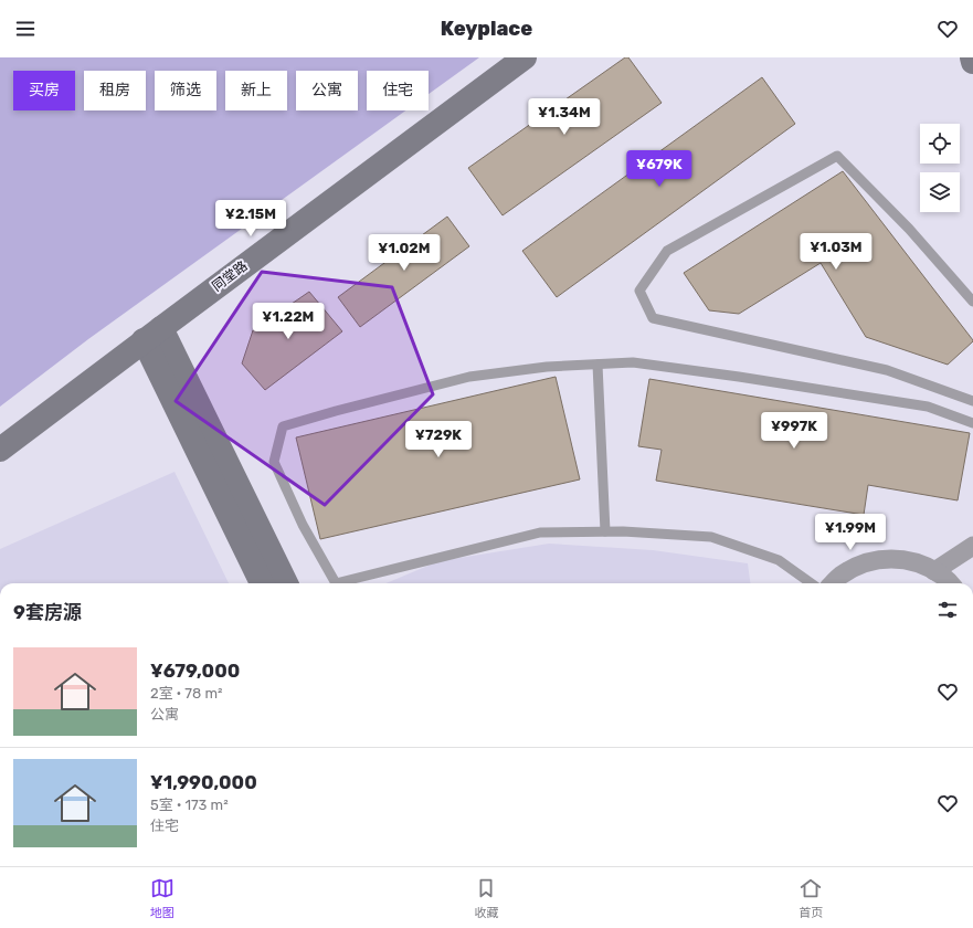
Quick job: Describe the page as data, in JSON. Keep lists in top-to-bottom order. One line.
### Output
{"streets":{"street":["同堂路"]},"page":{"header":"Keyplace","chip":["买房","租房","筛选","新上","公寓","住宅"],"price":["¥1.34M","¥679K","¥2.15M","¥1.03M","¥1.02M","¥1.22M","¥997K","¥729K","¥1.99M"],"heading":"9套房源","list":[{"name":"¥679,000","note":"2室 · 78 m² · 公寓"},{"name":"¥1,990,000","note":"5室 · 173 m² · 住宅"}],"tabs":["地图","收藏","首页"]}}
